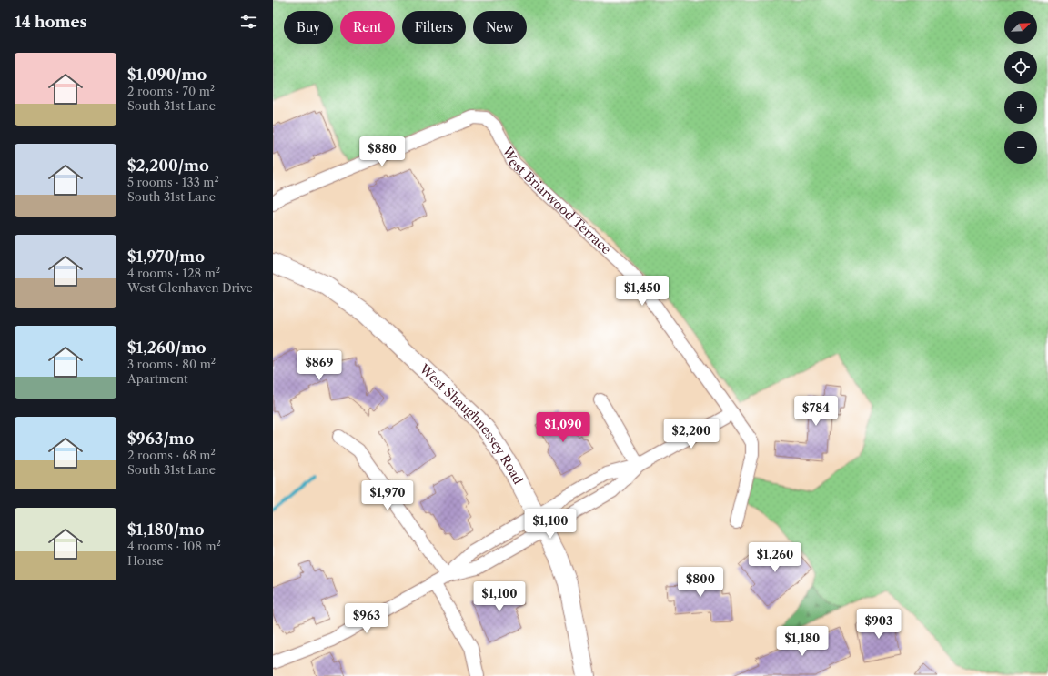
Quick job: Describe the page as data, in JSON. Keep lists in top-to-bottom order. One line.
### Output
{"streets":{"street":["West Briarwood Terrace","West Shaughnessey Road"]},"north":"top right","page":{"heading":"14 homes","map_buttons":["+","−"],"chip":["Buy","Rent","Filters","New"],"list":[{"name":"$1,090/mo","note":"2 rooms · 70 m² · South 31st Lane"},{"name":"$2,200/mo","note":"5 rooms · 133 m² · South 31st Lane"},{"name":"$1,970/mo","note":"4 rooms · 128 m² · West Glenhaven Drive"},{"name":"$1,260/mo","note":"3 rooms · 80 m² · Apartment"},{"name":"$963/mo","note":"2 rooms · 68 m² · South 31st Lane"},{"name":"$1,180/mo","note":"4 rooms · 108 m² · House"}],"price":["$880","$1,450","$869","$784","$1,090","$2,200","$1,970","$1,100","$1,260","$800","$1,100","$963","$903","$1,180"]}}
